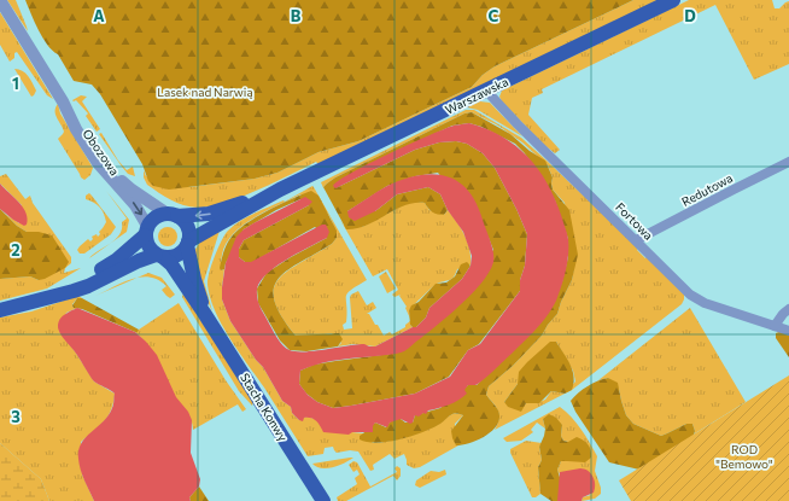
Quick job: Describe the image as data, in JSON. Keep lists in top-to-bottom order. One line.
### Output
{"streets":{"main road":["Warszawska","Stacha Konwy"],"street":["Obozowa","Redutowa","Fortowa"]},"crossings":[["Warszawska","Obozowa"],["Warszawska","Fortowa"],["Warszawska","Stacha Konwy"],["Obozowa","Stacha Konwy"],["Redutowa","Fortowa"]],"parks":["Lasek nad Narwią","ROD \"Bemowo\""],"grid":{"columns":["A","B","C","D"],"rows":["1","2","3"]}}
